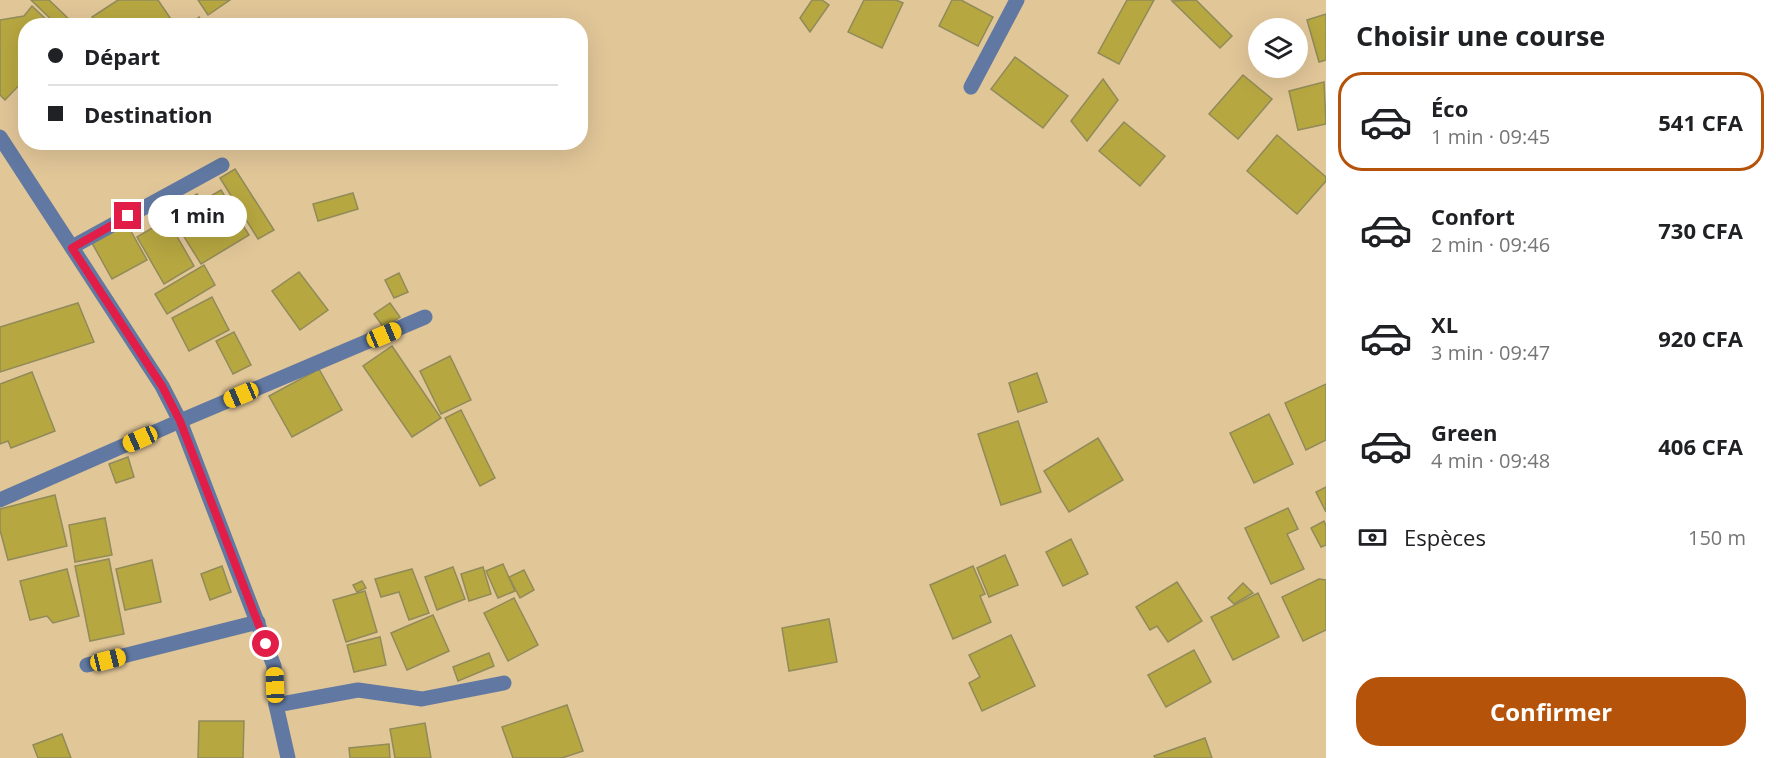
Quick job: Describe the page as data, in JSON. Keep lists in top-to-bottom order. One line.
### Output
{"page":{"heading":"Choisir une course","banner":["Départ","Destination"],"list":[{"name":"Éco","note":"1 min · 09:45","value":"541 CFA"},{"name":"Confort","note":"2 min · 09:46","value":"730 CFA"},{"name":"XL","note":"3 min · 09:47","value":"920 CFA"},{"name":"Green","note":"4 min · 09:48","value":"406 CFA"}],"bubble":"1 min","pay":["Espèces","150 m"],"buttons":"Confirmer"}}
